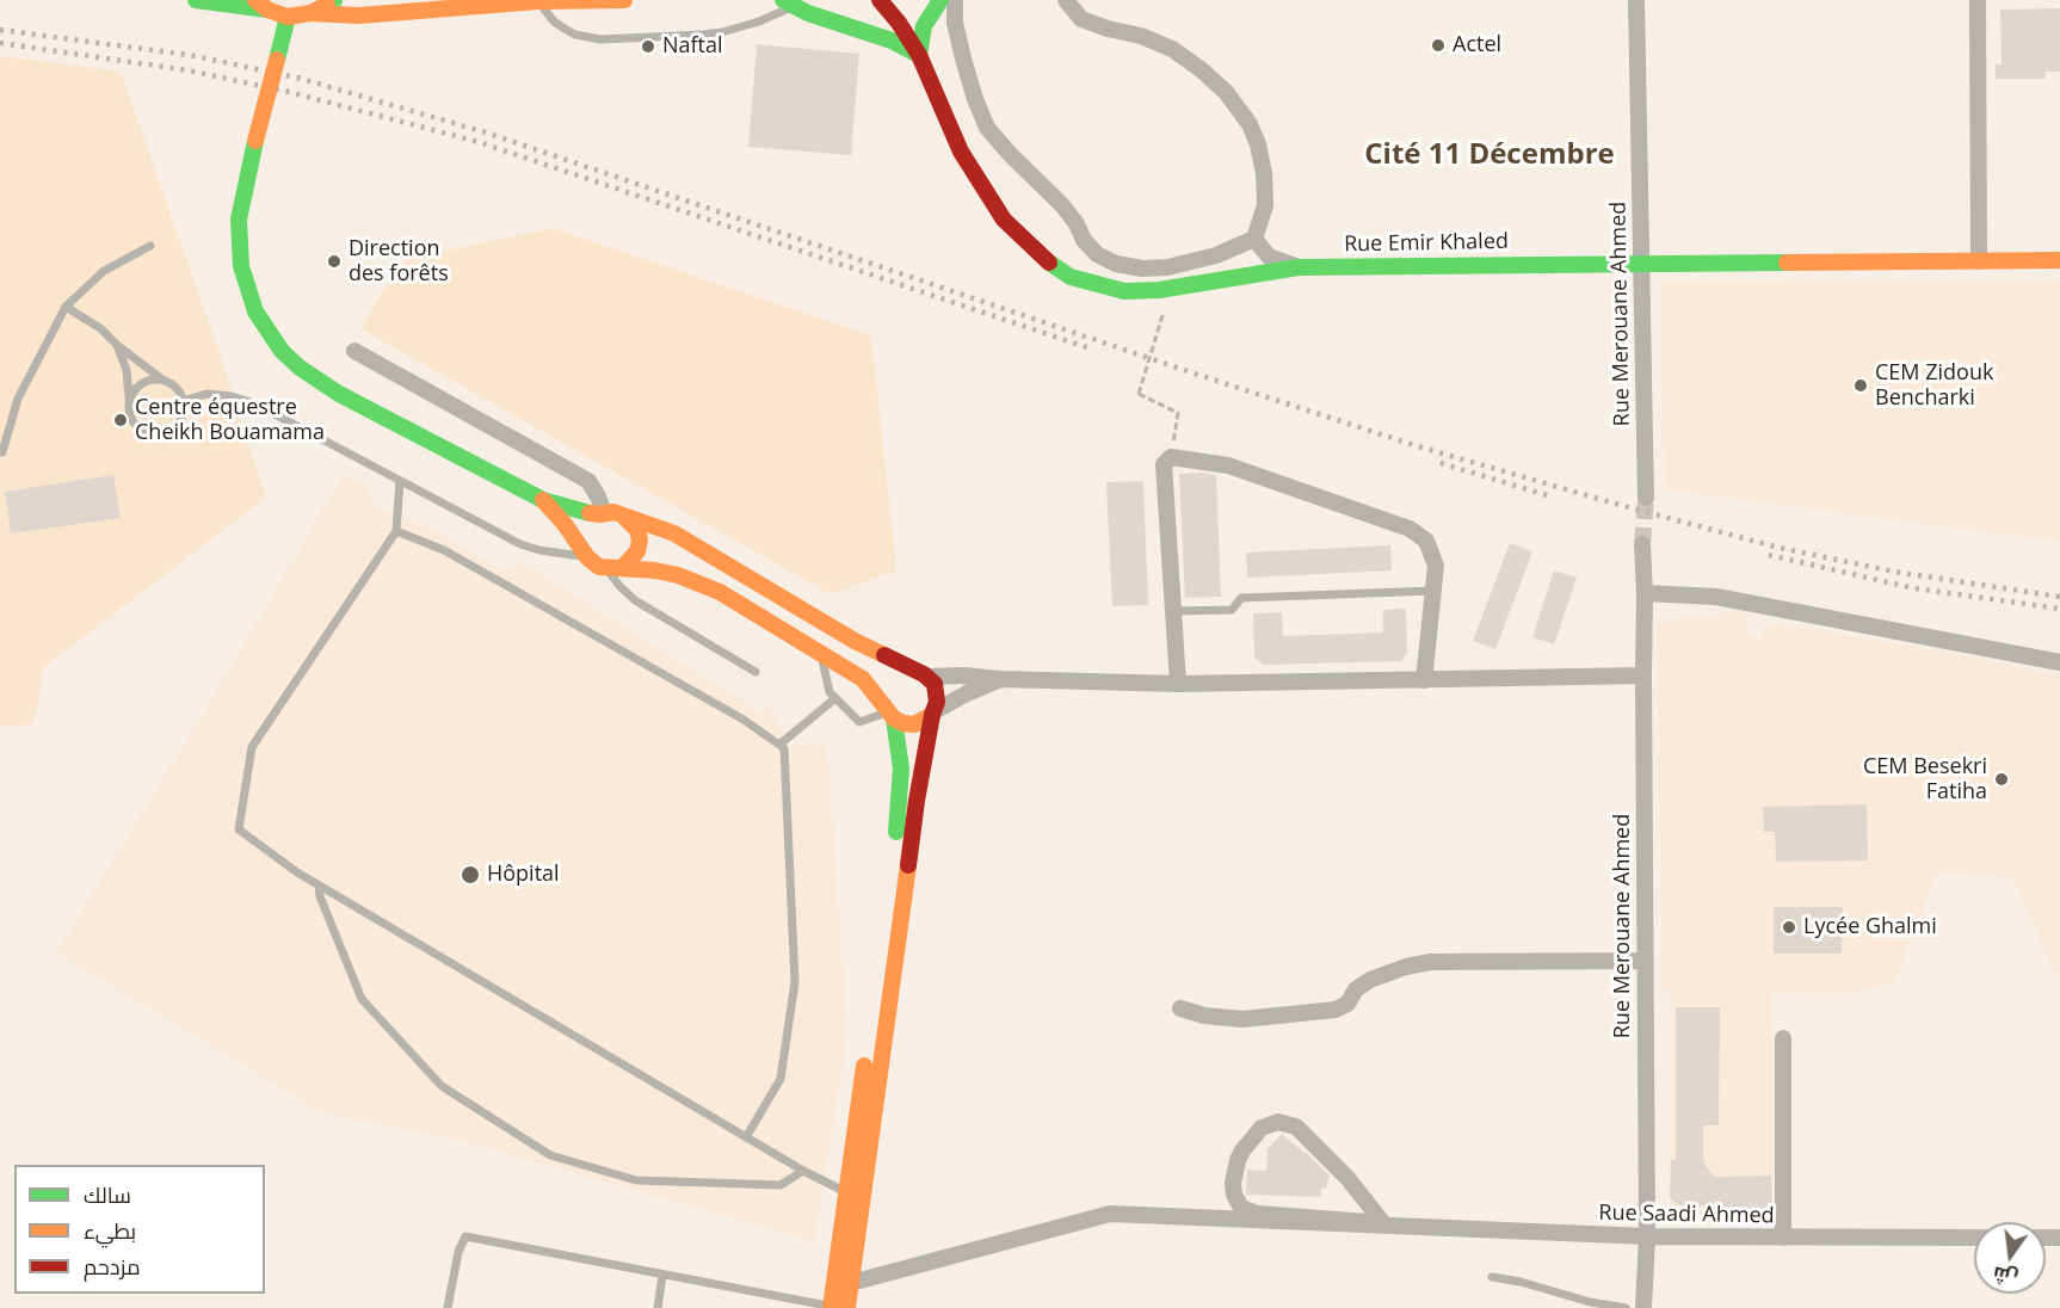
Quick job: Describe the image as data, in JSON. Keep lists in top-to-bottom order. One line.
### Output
{"streets":{"main road":["Rue Emir Khaled"],"street":["Rue Merouane Ahmed","Rue Saadi Ahmed"]},"crossings":[["Rue Emir Khaled","Rue Merouane Ahmed"],["Rue Merouane Ahmed","Rue Saadi Ahmed"]],"districts":["Cité 11 Décembre"],"places":["Actel","Naftal","Direction des forêts","CEM Zidouk Bencharki","Centre équestre Cheikh Bouamama","CEM Besekri Fatiha","Hôpital","Lycée Ghalmi"],"legend":["سالك","بطيء","مزدحم"],"north":"bottom"}
